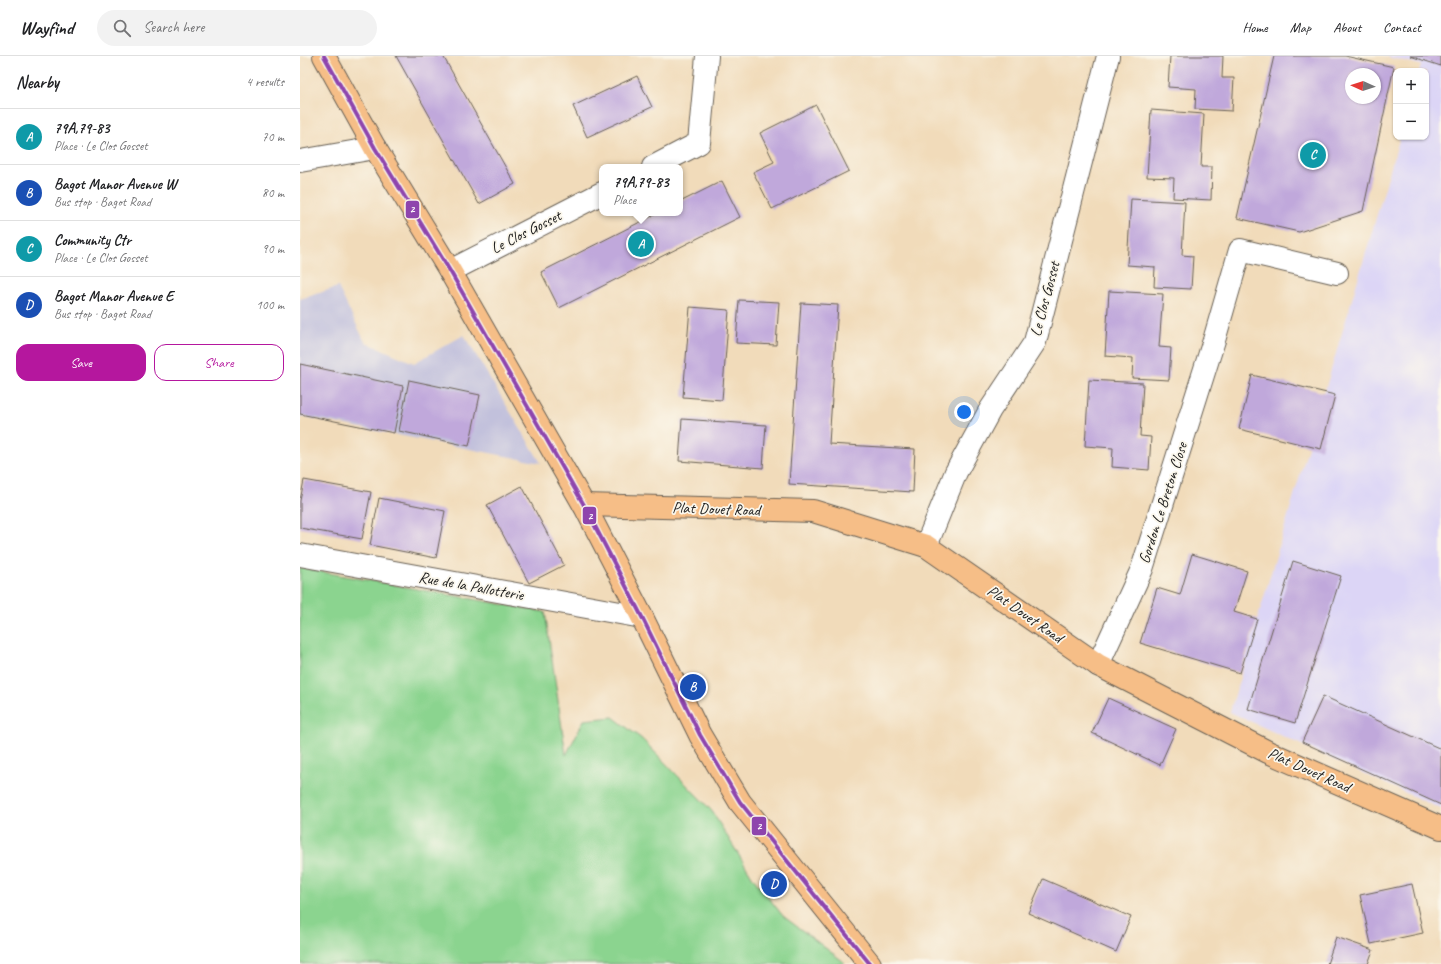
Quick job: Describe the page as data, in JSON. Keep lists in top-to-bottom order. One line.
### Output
{"streets":{"main road":["Plat Douet Road"],"street":["Le Clos Gosset","Gordon Le Breton Close","Rue de la Pallotterie"]},"crossings":[["Le Clos Gosset","Plat Douet Road"],["Gordon Le Breton Close","Plat Douet Road"]],"lines":["transit line 2"],"north":"left","page":{"header":"Wayfind","search":"Search here","nav":["Home","Map","About","Contact"],"heading":["Nearby","4 results"],"map_buttons":["+","−"],"list":[{"mark":"A","name":"79A,79-83","note":"Place · Le Clos Gosset","value":"70 m"},{"mark":"B","name":"Bagot Manor Avenue W","note":"Bus stop · Bagot Road","value":"80 m"},{"mark":"C","name":"Community Ctr","note":"Place · Le Clos Gosset","value":"90 m"},{"mark":"D","name":"Bagot Manor Avenue E","note":"Bus stop · Bagot Road","value":"100 m"}],"pins":["C","A","B","D"],"popup":["79A,79-83","Place"],"buttons":["Save","Share"]}}
